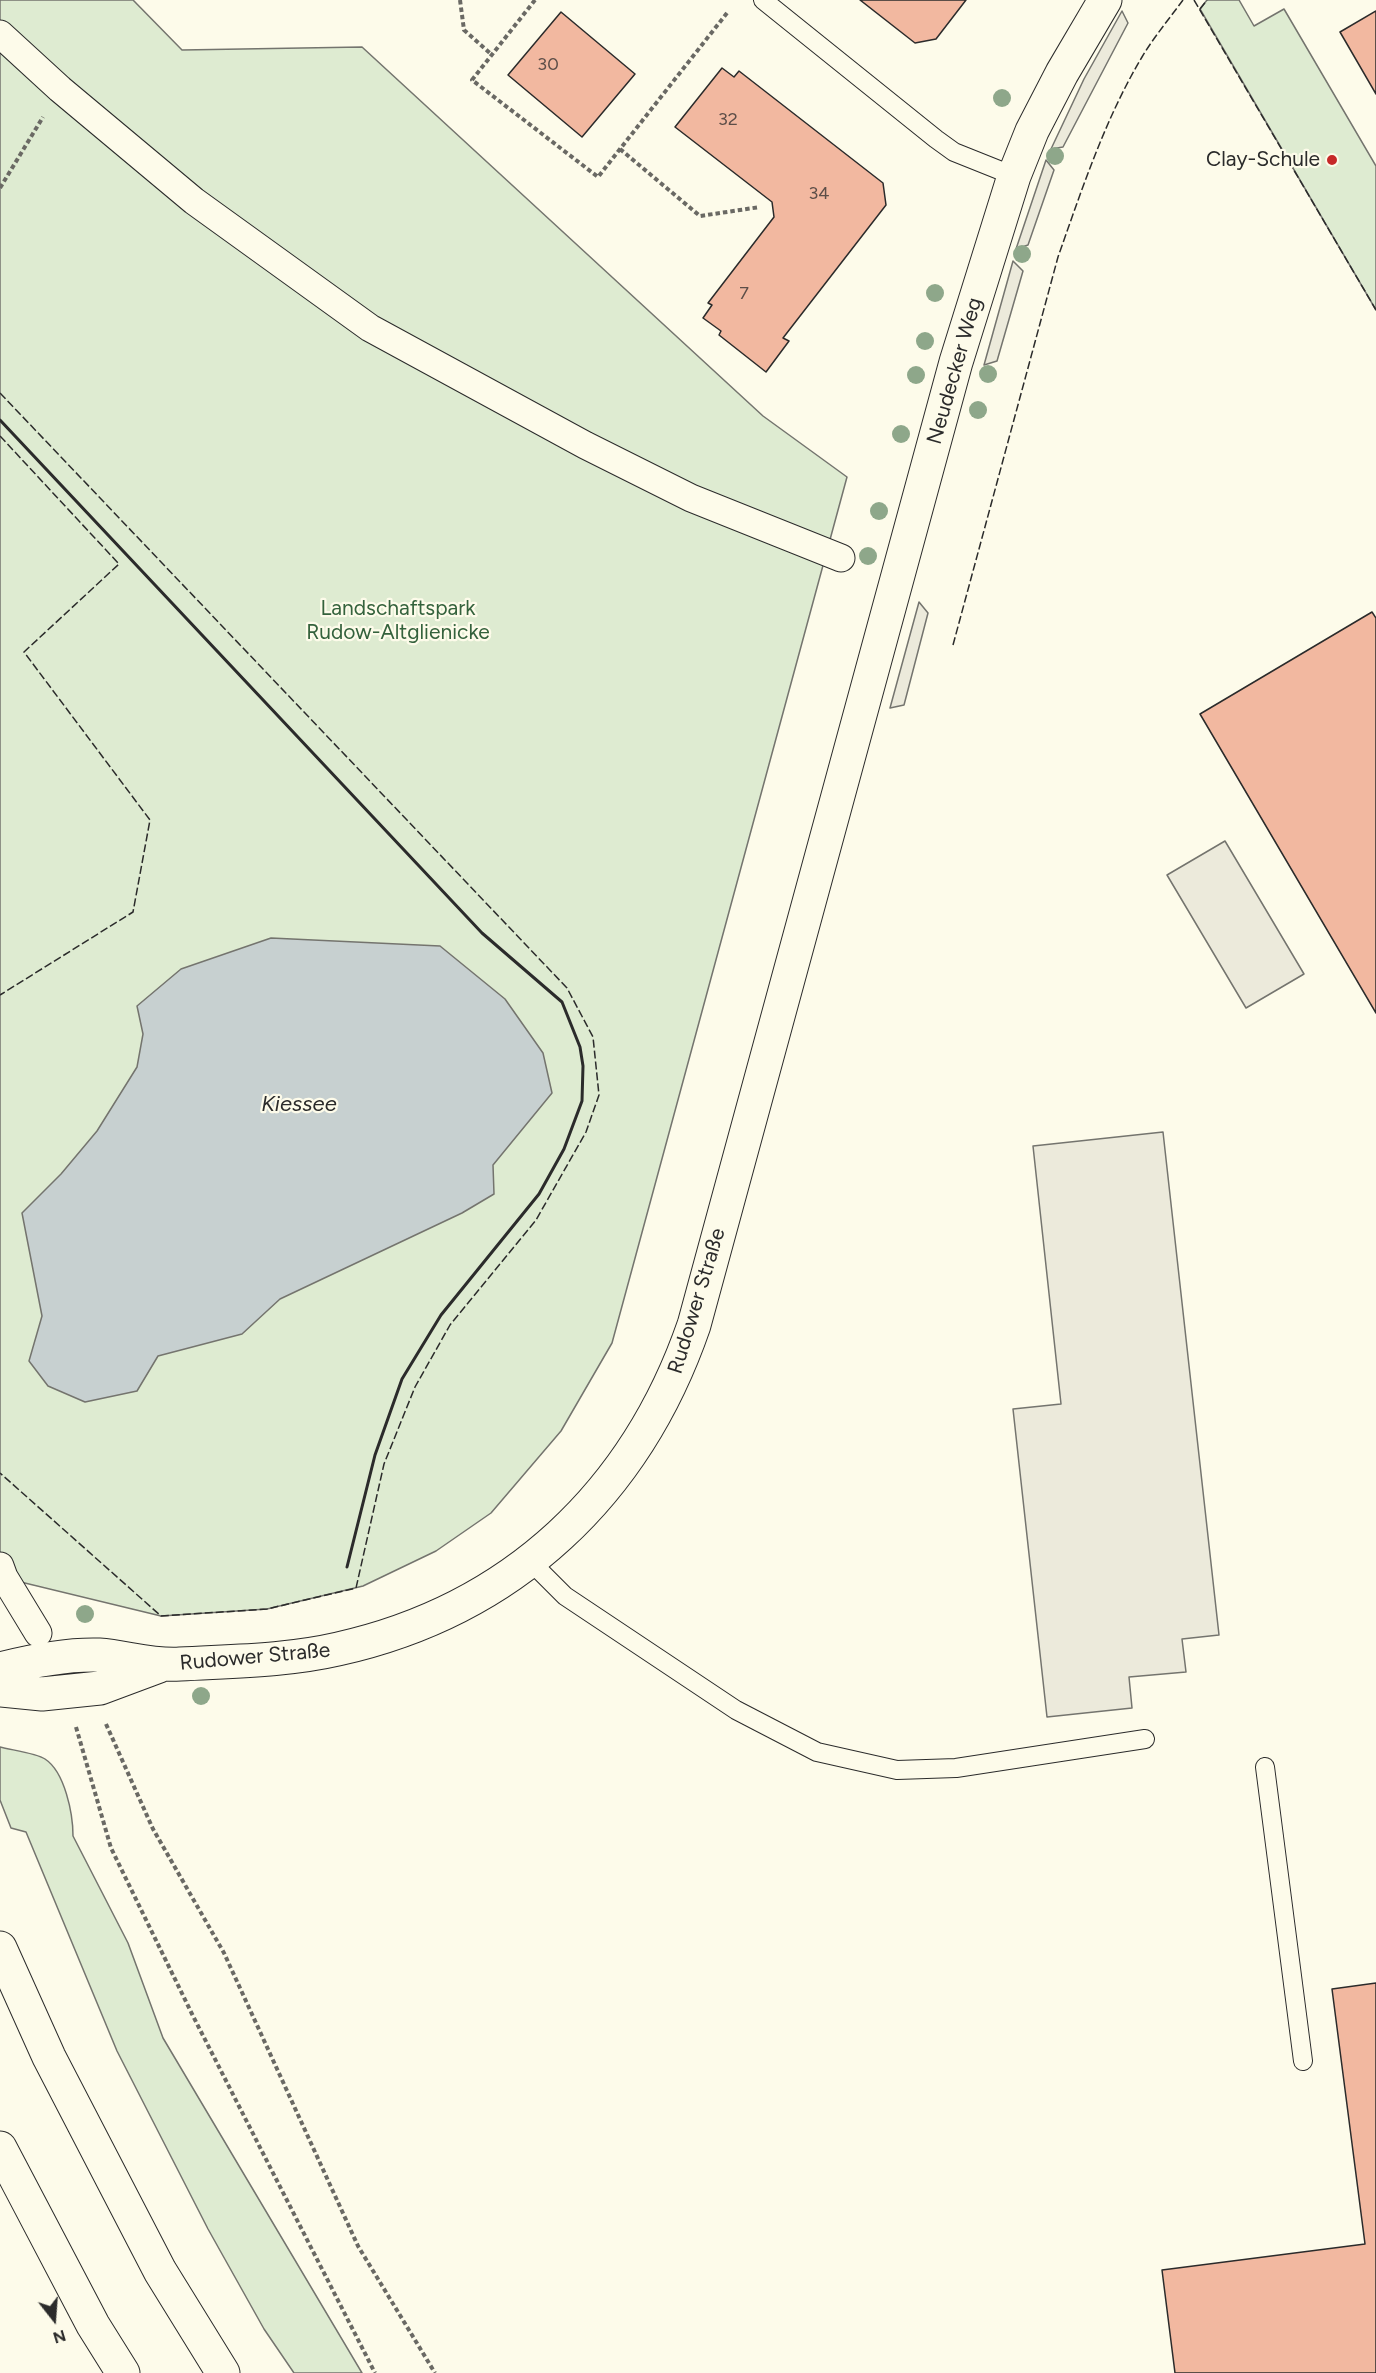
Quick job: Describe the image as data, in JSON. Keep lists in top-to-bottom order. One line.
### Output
{"streets":{"main road":["Neudecker Weg","Rudower Straße"]},"crossings":[["Neudecker Weg","Rudower Straße"]],"water":["Kiessee"],"parks":["Landschaftspark Rudow-Altglienicke"],"places":["Clay-Schule"],"house_numbers":["30","32","34","7"],"north":"bottom"}
